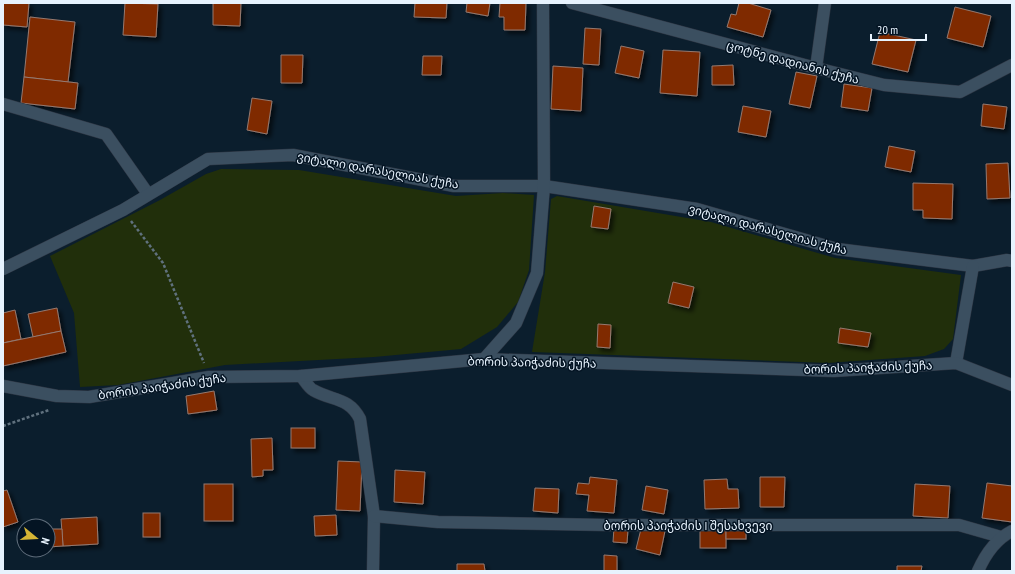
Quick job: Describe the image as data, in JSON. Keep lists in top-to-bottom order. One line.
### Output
{"streets":{"street":["ცოტნე დადიანის ქუჩა","ვიტალი დარასელიას ქუჩა","ბორის პაიჭაძის ქუჩა","ბორის პაიჭაძის I შესახვევი"]},"scale_bar":"20 m","north":"right"}
